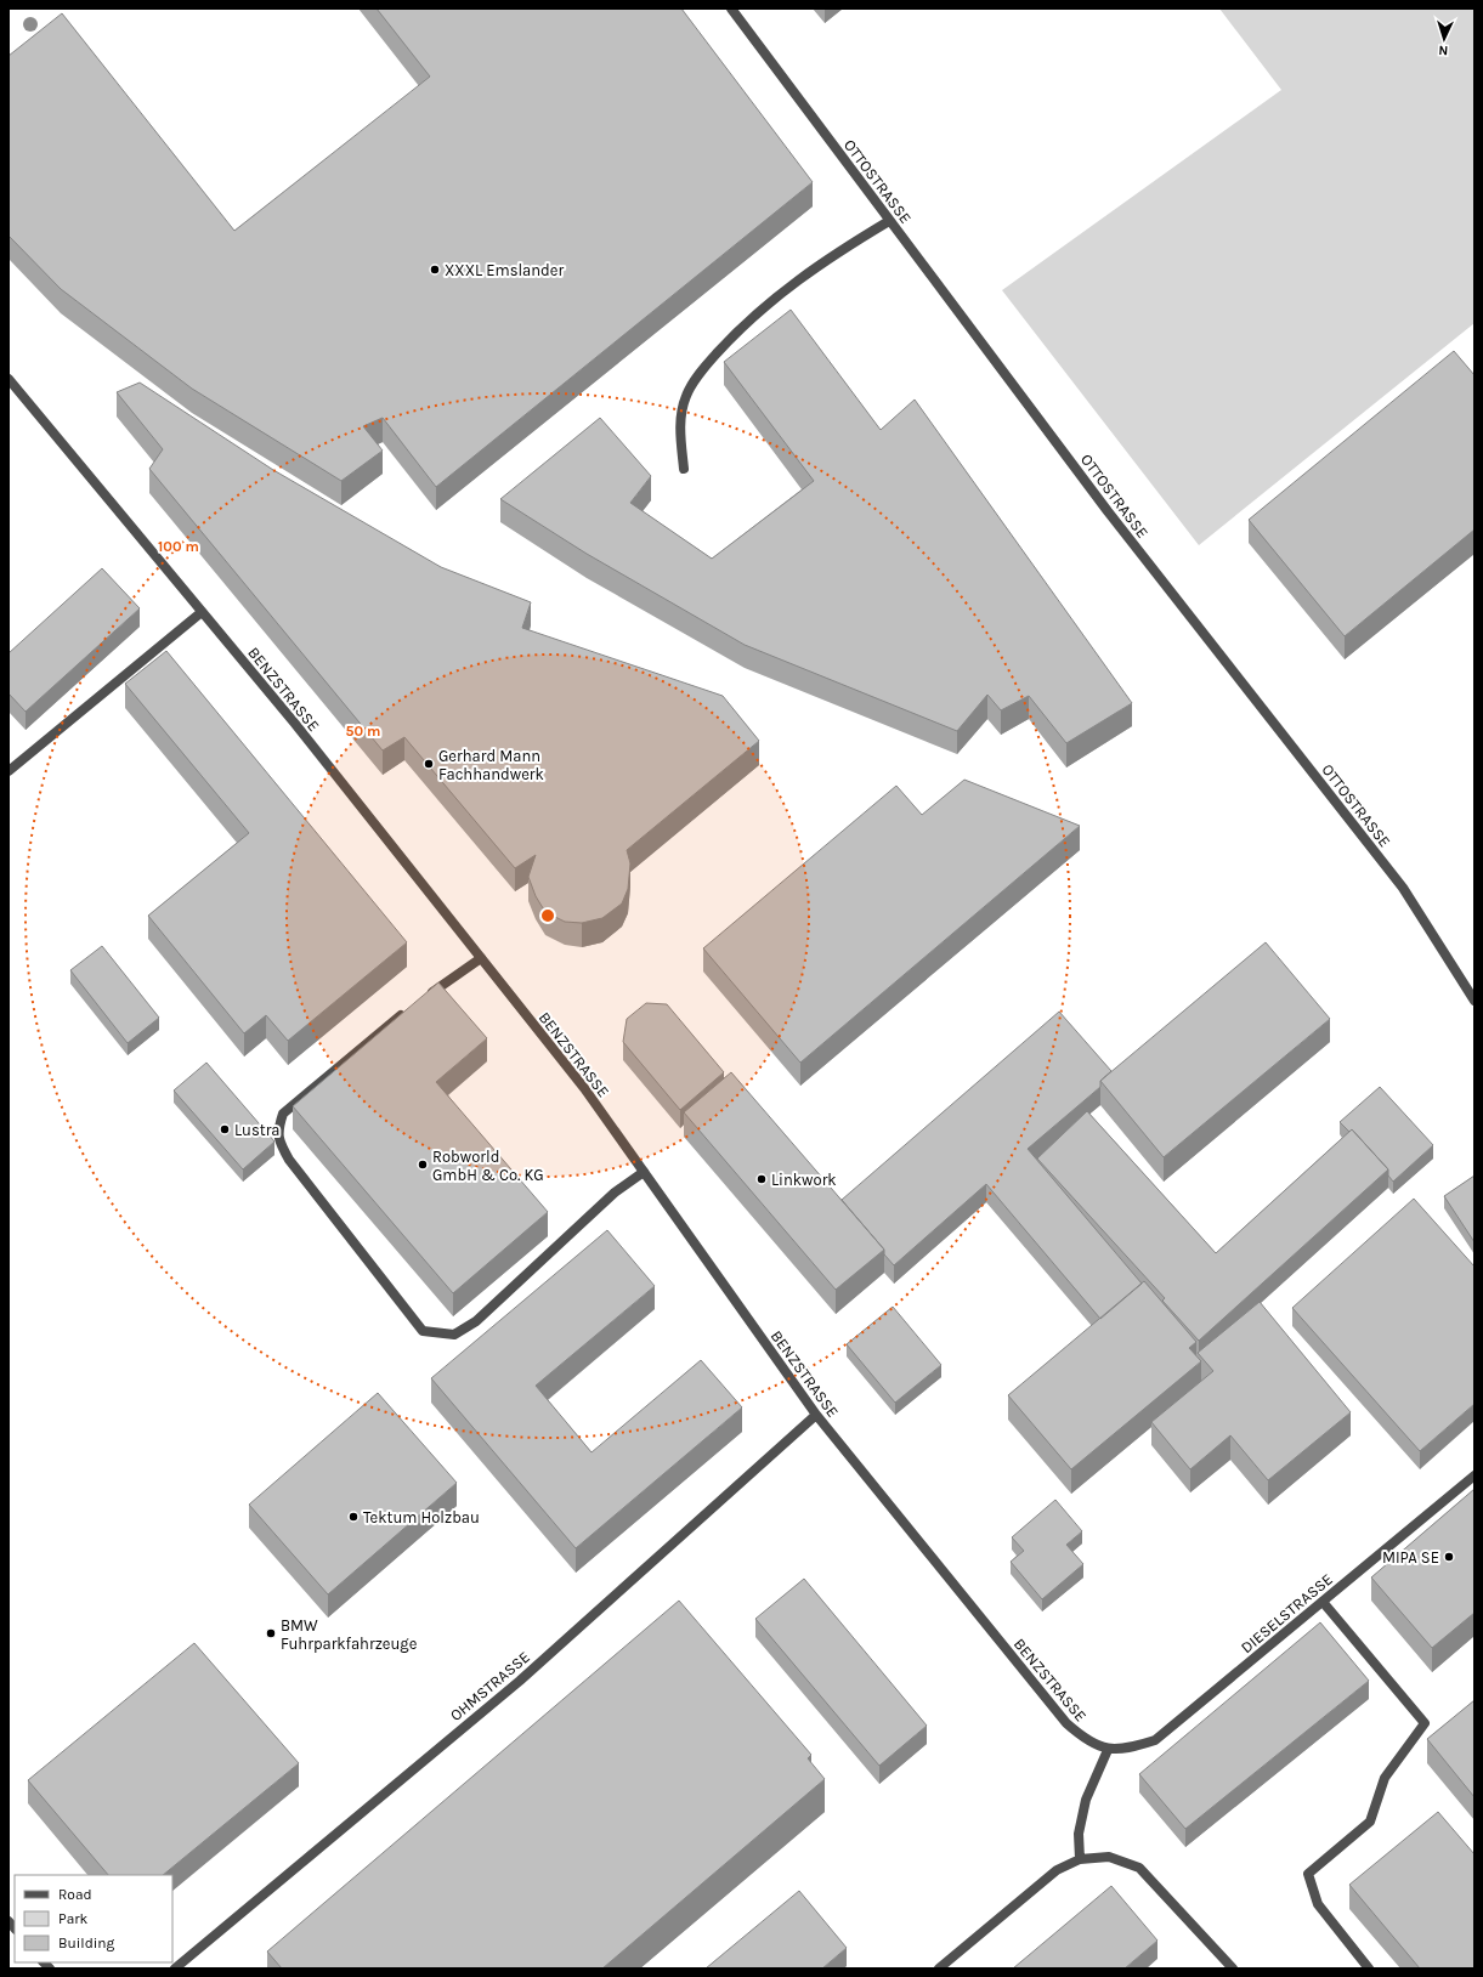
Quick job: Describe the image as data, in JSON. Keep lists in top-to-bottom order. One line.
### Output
{"streets":{"street":["OTTOSTRASSE","BENZSTRASSE","DIESELSTRASSE","OHMSTRASSE"]},"crossings":[["BENZSTRASSE","DIESELSTRASSE"],["BENZSTRASSE","OHMSTRASSE"]],"places":["XXXL Emslander","Gerhard Mann Fachhandwerk","Lustra","Robworld GmbH & Co. KG","Linkwork","Tektum Holzbau","MIPA SE","BMW Fuhrparkfahrzeuge"],"legend":["Road","Park","Building"],"north":"bottom","rings":["100 m","50 m"]}
